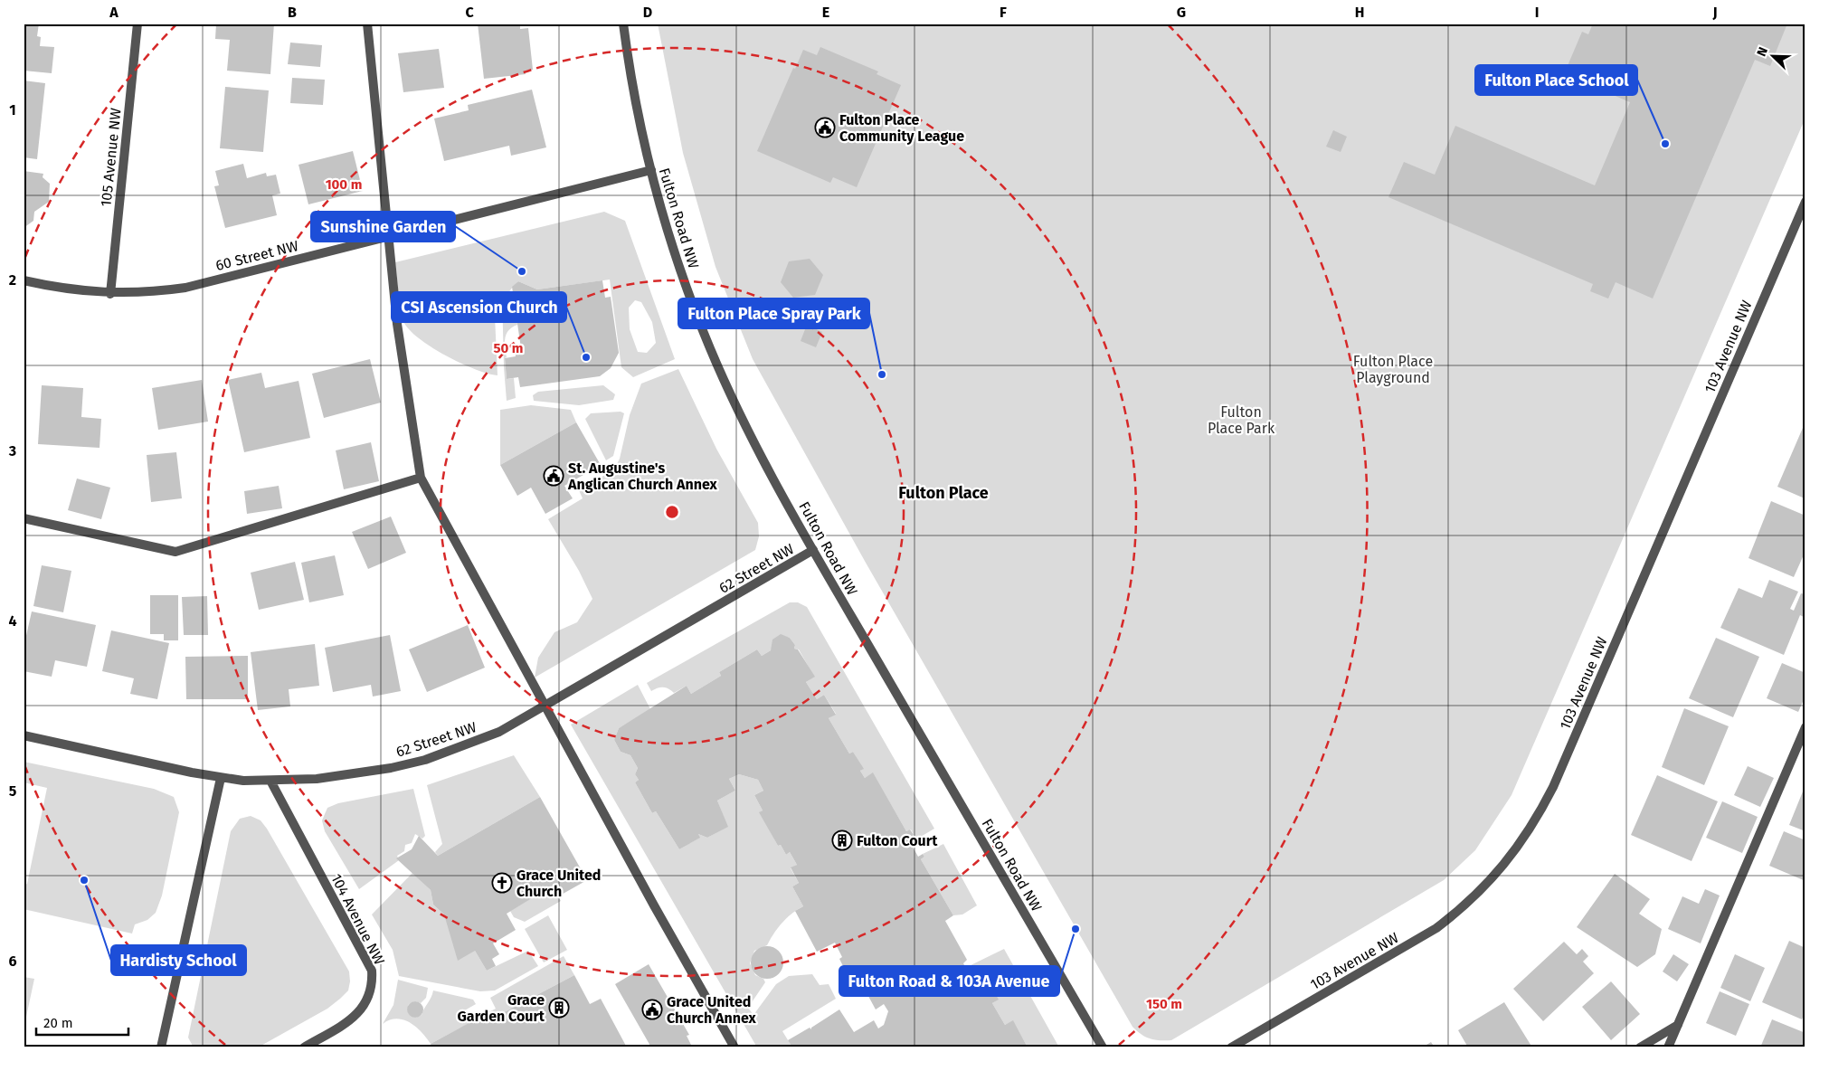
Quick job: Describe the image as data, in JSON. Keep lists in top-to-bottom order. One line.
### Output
{"streets":{"street":["105 Avenue NW","Fulton Road NW","60 Street NW","103 Avenue NW","62 Street NW","104 Avenue NW"]},"crossings":[["105 Avenue NW","60 Street NW"],["Fulton Road NW","60 Street NW"],["Fulton Road NW","62 Street NW"],["62 Street NW","104 Avenue NW"]],"districts":["Fulton Place"],"parks":["Fulton Place Playground","Fulton Place Park"],"places":{"public building":["Fulton Place Community League","St. Augustine's Anglican Church Annex","Grace United Church Annex"],"other":["Fulton Place School","Sunshine Garden","CSI Ascension Church","Fulton Place Spray Park","Hardisty School","Fulton Road & 103A Avenue"],"building":["Fulton Court","Grace Garden Court"],"church":["Grace United Church"]},"scale_bar":"20 m","north":"top left","grid":{"columns":["A","B","C","D","E","F","G","H","I","J"],"rows":["1","2","3","4","5","6"]},"rings":["100 m","50 m","150 m"]}
